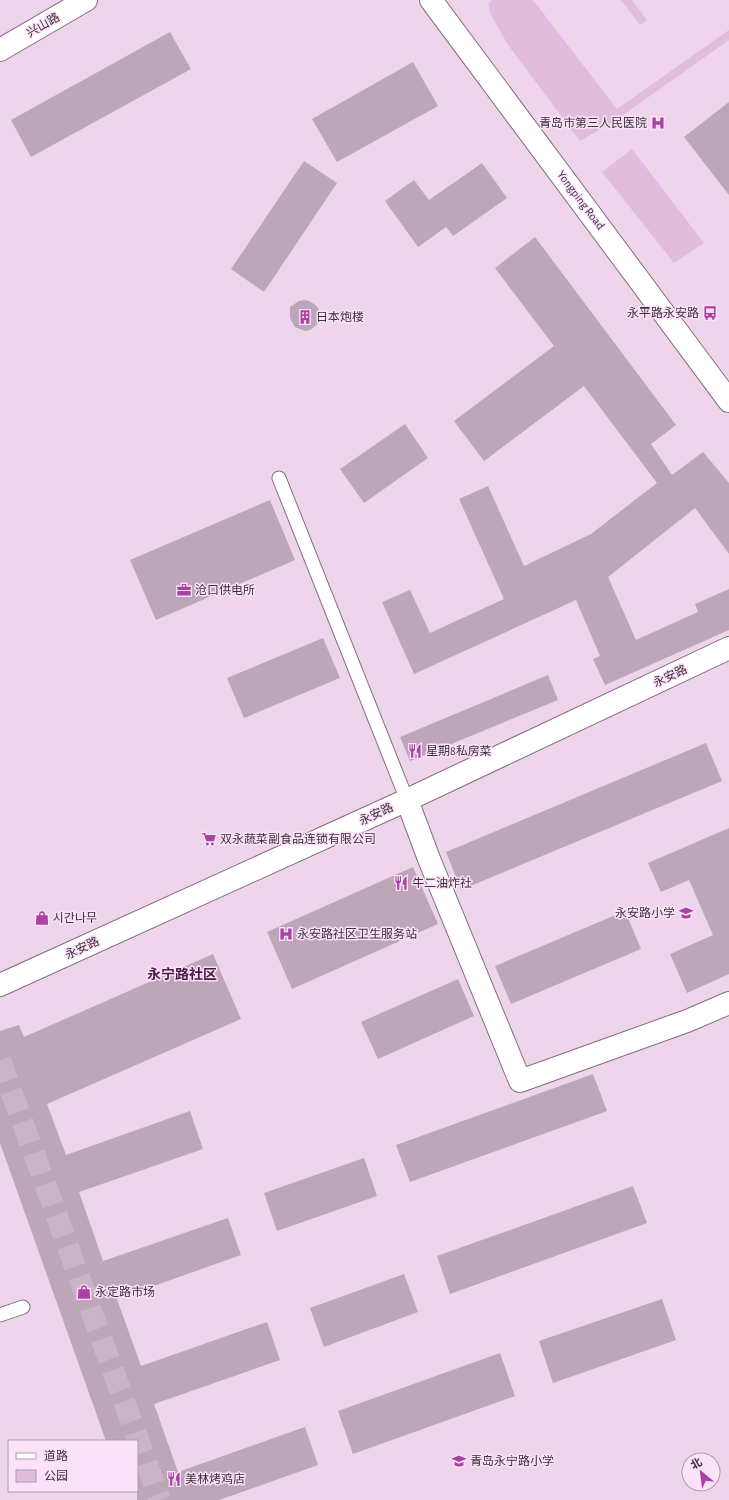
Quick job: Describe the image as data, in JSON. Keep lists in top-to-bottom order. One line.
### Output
{"streets":{"street":["兴山路","Yongping Road","永安路"]},"districts":["永宁路社区"],"places":{"hospital":["青岛市第三人民医院","永安路社区卫生服务站"],"bus stop":["永平路永安路"],"building":["日本炮楼"],"office":["沧口供电所"],"restaurant":["星期8私房菜","牛二油炸社","美林烤鸡店"],"supermarket":["双永蔬菜副食品连锁有限公司"],"school or university":["永安路小学","青岛永宁路小学"],"shop":["시간나무","永定路市场"]},"legend":["道路","公园"],"north":"top left"}
